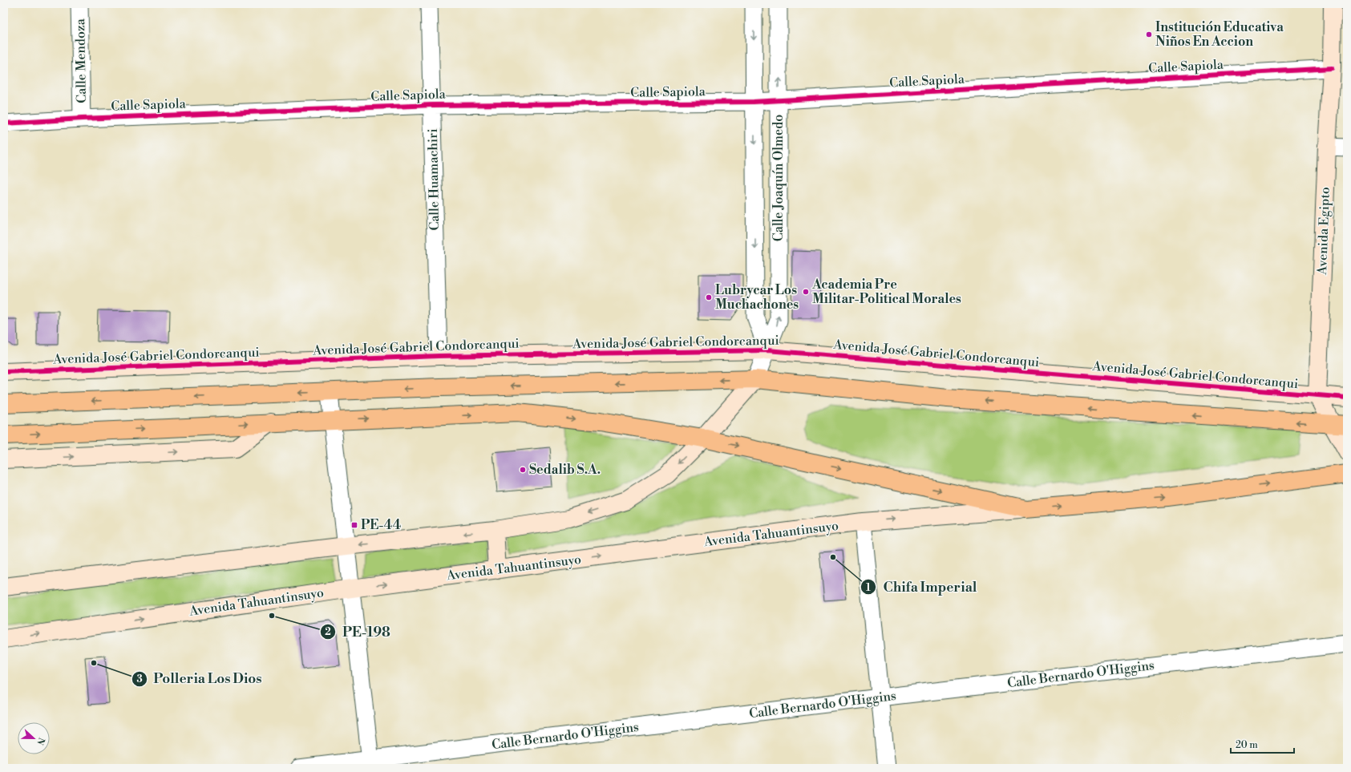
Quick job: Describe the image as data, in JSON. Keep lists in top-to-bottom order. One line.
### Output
{"streets":{"main road":["Avenida Egipto","Avenida José Gabriel Condorcanqui","Avenida Tahuantinsuyo"],"street":["Calle Mendoza","Calle Sapiola","Calle Joaquín Olmedo","Calle Huamachiri","Calle Bernardo O'Higgins"]},"crossings":[["Calle Mendoza","Calle Sapiola"],["Calle Sapiola","Calle Joaquín Olmedo"],["Calle Sapiola","Calle Huamachiri"],["Calle Sapiola","Avenida Egipto"],["Calle Joaquín Olmedo","Avenida José Gabriel Condorcanqui"],["Calle Huamachiri","Avenida José Gabriel Condorcanqui"],["Avenida Egipto","Avenida José Gabriel Condorcanqui"]],"places":{"other":["Institución Educativa Niños En Accion","Academia Pre Militar-Political Morales","Lubrycar Los Muchachones","Sedalib S.A.","Chifa Imperial","PE-198","Polleria Los Dios"],"transit":["PE-44"]},"scale_bar":"20 m","north":"right"}
